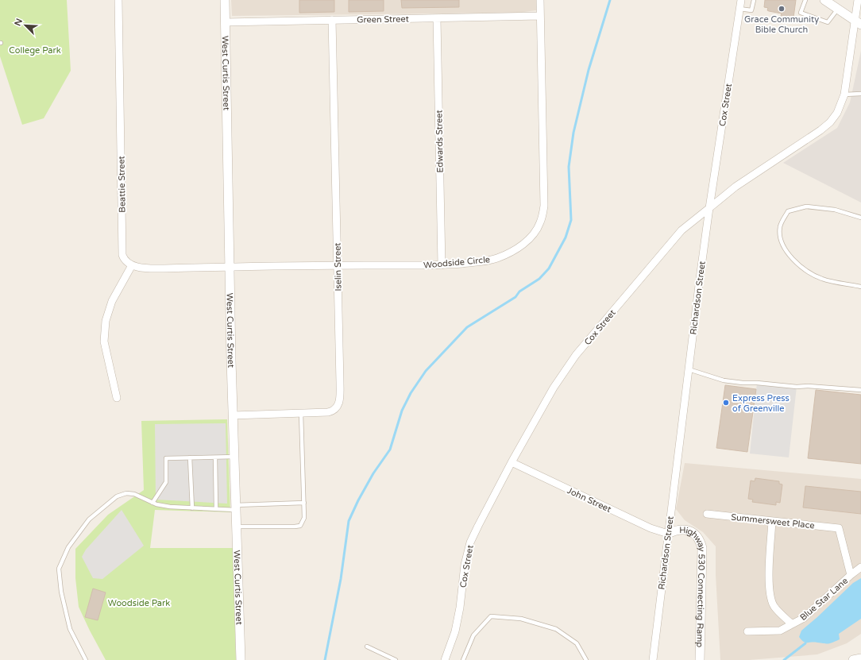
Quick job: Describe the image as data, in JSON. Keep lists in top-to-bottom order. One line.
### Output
{"streets":{"street":["Green Street","West Curtis Street","Cox Street","Edwards Street","Beattie Street","Woodside Circle","Iselin Street","Richardson Street","John Street","Summersweet Place","Highway 530 Connecting Ramp","Blue Star Lane"]},"crossings":[["Green Street","West Curtis Street"],["Green Street","Edwards Street"],["Green Street","Woodside Circle"],["Green Street","Iselin Street"],["West Curtis Street","Woodside Circle"],["West Curtis Street","Iselin Street"],["Cox Street","Richardson Street"],["Cox Street","John Street"],["Edwards Street","Woodside Circle"],["Woodside Circle","Iselin Street"],["Richardson Street","John Street"],["Richardson Street","Highway 530 Connecting Ramp"],["John Street","Highway 530 Connecting Ramp"],["Summersweet Place","Blue Star Lane"]],"parks":["College Park","Woodside Park"],"places":["Grace Community Bible Church","Express Press of Greenville"],"north":"top left"}
